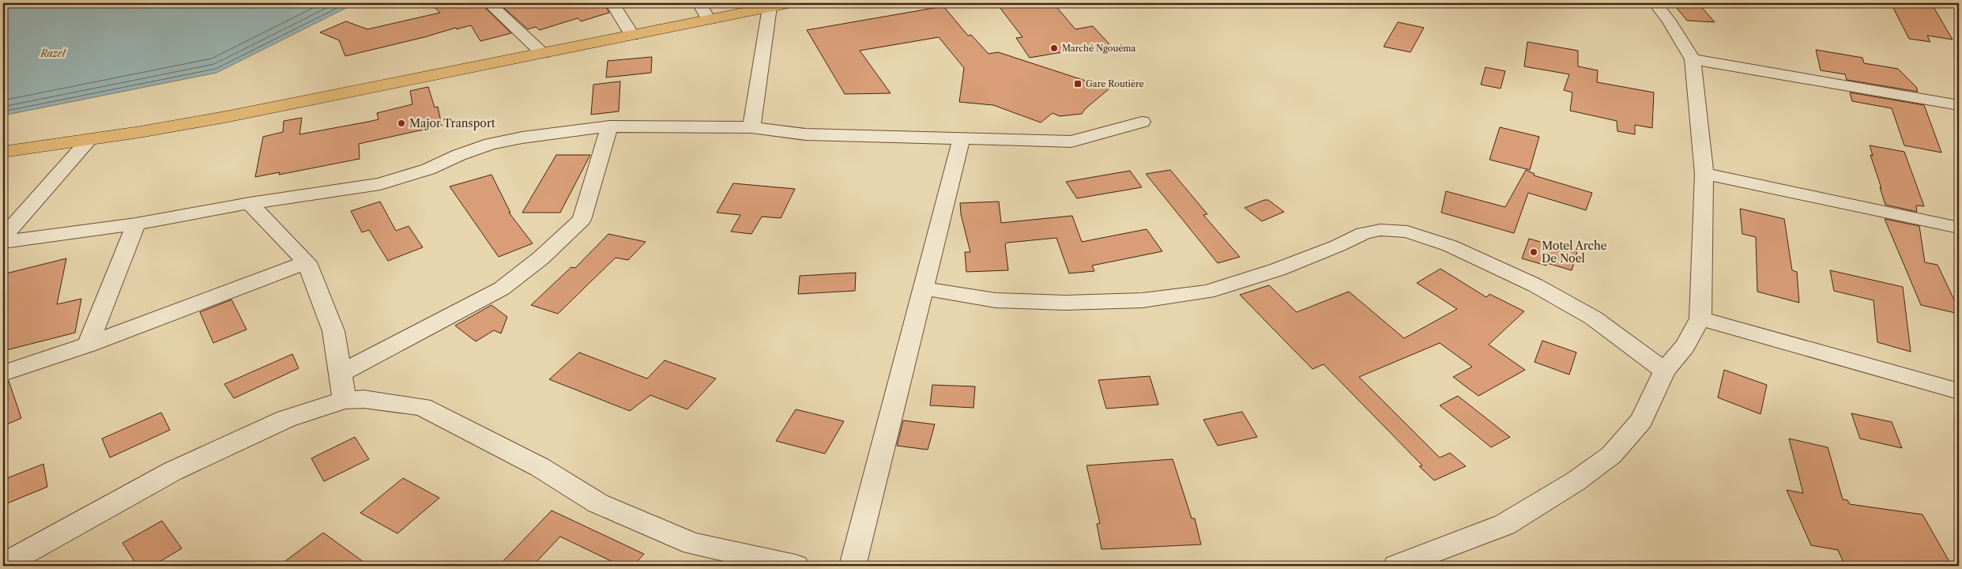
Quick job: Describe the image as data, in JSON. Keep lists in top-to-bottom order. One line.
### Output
{"water":["Razel"],"places":{"other":["Marché Ngouéma","Major Transport","Motel Arche De Noel"],"transit":["Gare Routière"]}}
